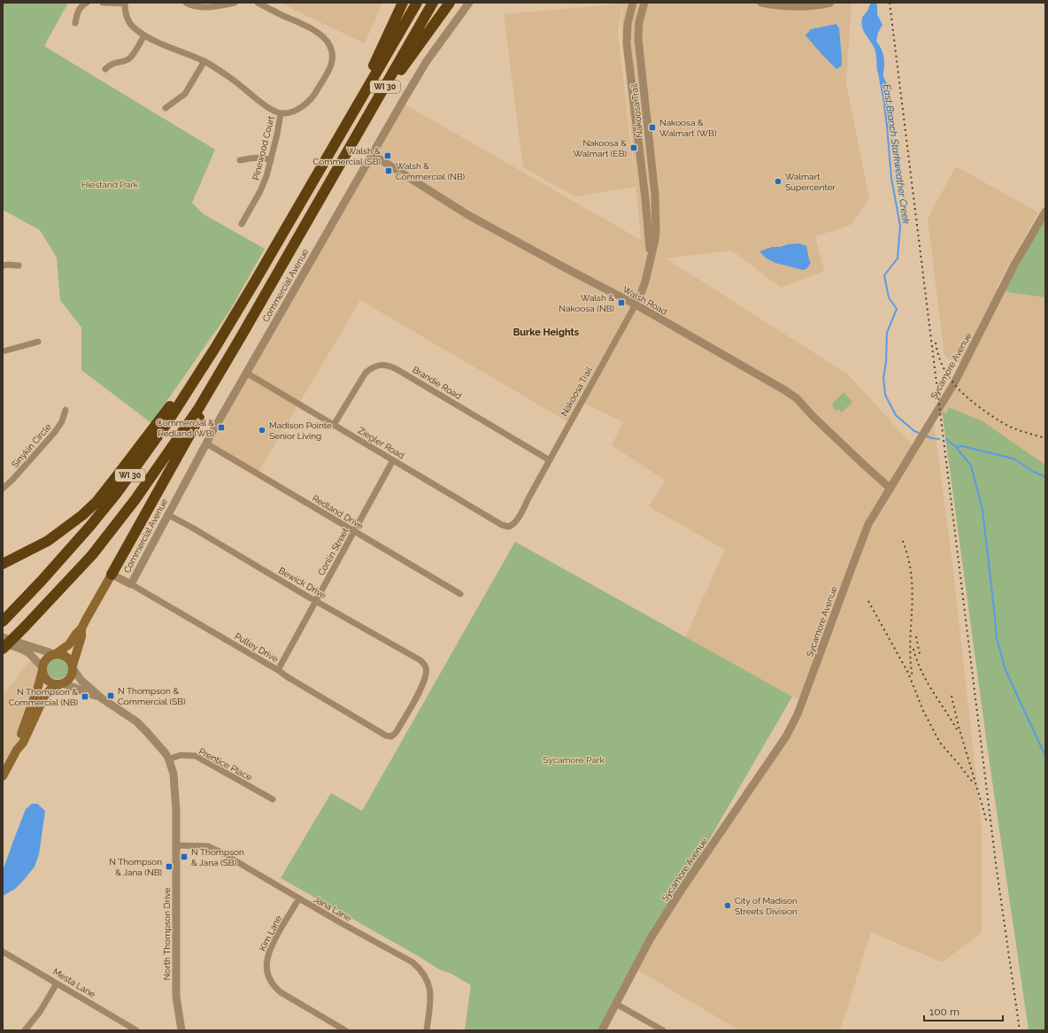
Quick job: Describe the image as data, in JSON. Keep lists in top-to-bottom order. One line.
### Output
{"streets":{"highway":["WI 30"],"street":["Nakoosa Trail","Pinewood Court","Commercial Avenue","Walsh Road","Sycamore Avenue","Brandie Road","Ziegler Road","Sinykin Circle","Redland Drive","Conlin Street","Bewick Drive","Pulley Drive","Prentice Place","Jana Lane","Kim Lane","North Thompson Drive","Mesta Lane"]},"crossings":[["Nakoosa Trail","Walsh Road"],["Nakoosa Trail","Brandie Road"],["Nakoosa Trail","Ziegler Road"],["Commercial Avenue","Walsh Road"],["Commercial Avenue","Ziegler Road"],["Commercial Avenue","Redland Drive"],["Commercial Avenue","Bewick Drive"],["Commercial Avenue","Pulley Drive"],["Walsh Road","Sycamore Avenue"],["Brandie Road","Ziegler Road"],["Ziegler Road","Conlin Street"],["Redland Drive","Conlin Street"],["Conlin Street","Bewick Drive"],["Conlin Street","Pulley Drive"],["Bewick Drive","Pulley Drive"],["Prentice Place","North Thompson Drive"],["Jana Lane","Kim Lane"],["Jana Lane","North Thompson Drive"]],"districts":["Burke Heights"],"water":["East Branch Starkweather Creek"],"parks":["Hiestand Park","Sycamore Park"],"places":{"transit":["Nakoosa & Walmart (WB)","Nakoosa & Walmart (EB)","Walsh & Commercial (SB)","Walsh & Commercial (NB)","Walsh & Nakoosa (NB)","Commercial & Redland (WB)","N Thompson & Commercial (SB)","N Thompson & Commercial (NB)","N Thompson & Jana (SB)","N Thompson & Jana (NB)"],"other":["Walmart Supercenter","Madison Pointe Senior Living","City of Madison Streets Division"]},"scale_bar":"100 m"}
